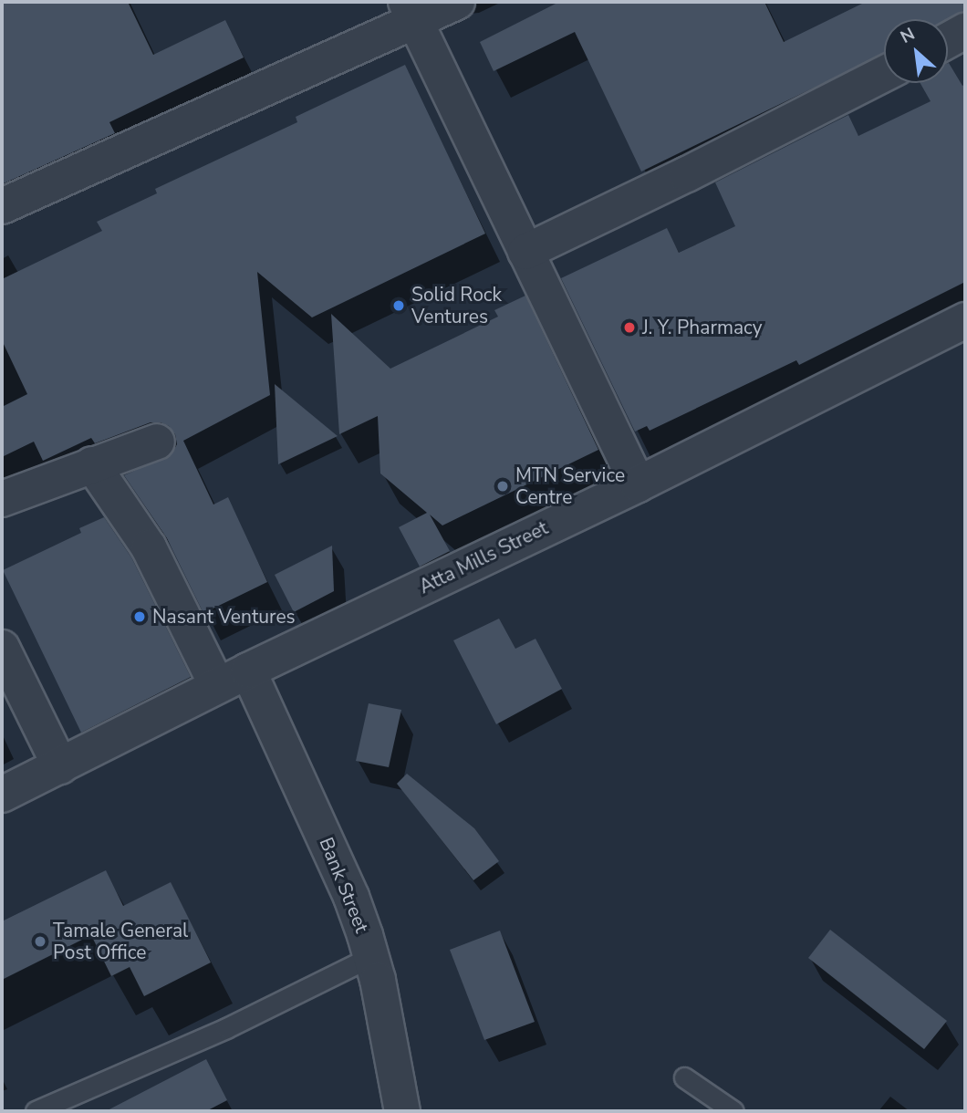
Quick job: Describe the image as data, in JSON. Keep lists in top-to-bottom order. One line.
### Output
{"streets":{"street":["Atta Mills Street","Bank Street"]},"crossings":[["Atta Mills Street","Bank Street"]],"places":["Solid Rock Ventures","J. Y. Pharmacy","MTN Service Centre","Nasant Ventures","Tamale General Post Office"],"north":"top left"}
